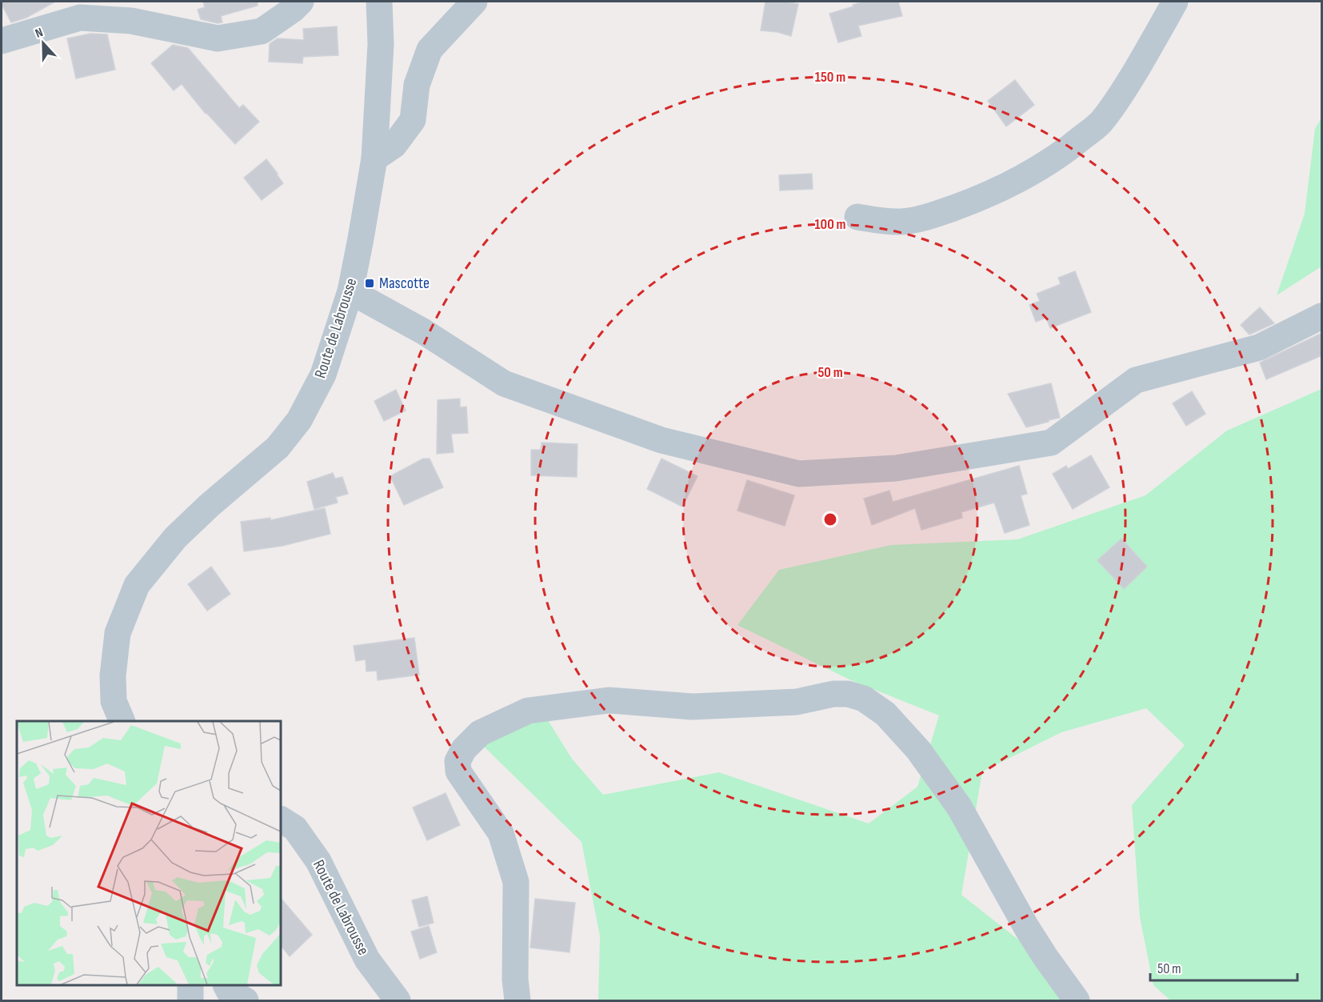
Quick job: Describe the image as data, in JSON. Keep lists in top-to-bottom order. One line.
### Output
{"streets":{"street":["Route de Labrousse"]},"places":{"transit":["Mascotte"]},"scale_bar":"50 m","north":"top","rings":["150 m","100 m","50 m"]}
